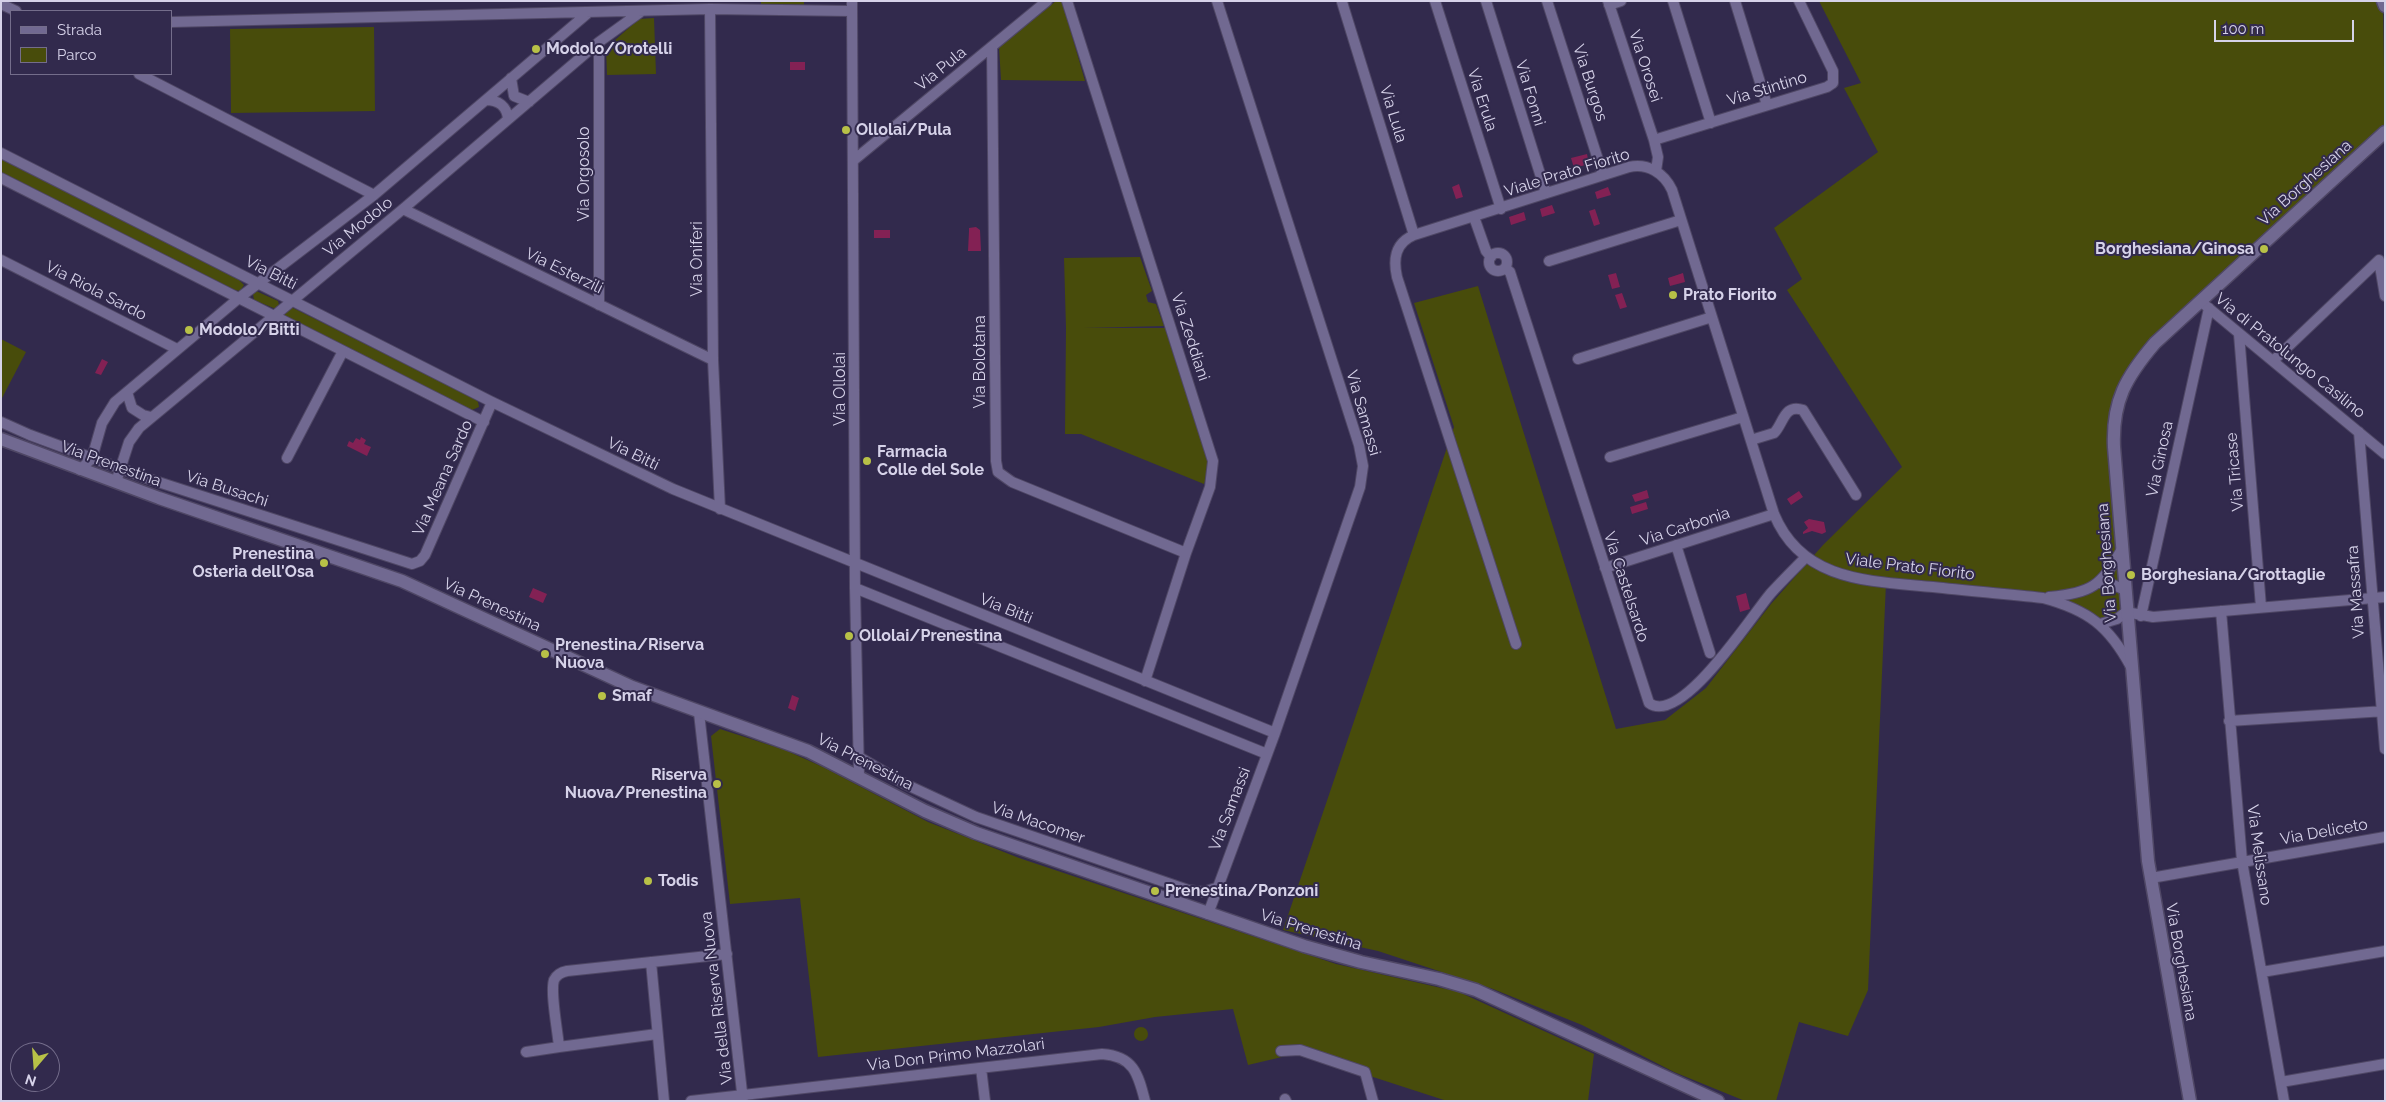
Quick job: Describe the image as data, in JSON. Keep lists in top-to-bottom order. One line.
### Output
{"streets":{"main road":["Via Borghesiana","Via Prenestina"],"street":["Via Orosei","Via Pula","Via Burgos","Via Stintino","Via Fonni","Via Erula","Via Lula","Viale Prato Fiorito","Via Orgosolo","Via Modolo","Via Oniferi","Via Esterzili","Via Bitti","Via Riola Sardo","Via Zeddiani","Via di Pratolungo Casilino","Via Bolotana","Via Ollolai","Via Samassi","Via Ginosa","Via Tricase","Via Meana Sardo","Via Busachi","Via Carbonia","Via Castelsardo","Via Massafra","Via Macomer","Via Deliceto","Via Melissano","Via della Riserva Nuova","Via Don Primo Mazzolari"]},"crossings":[["Via Orosei","Via Stintino"],["Via Pula","Via Bolotana"],["Via Pula","Via Ollolai"],["Via Burgos","Viale Prato Fiorito"],["Via Fonni","Viale Prato Fiorito"],["Via Erula","Viale Prato Fiorito"],["Via Lula","Viale Prato Fiorito"],["Viale Prato Fiorito","Via Borghesiana"],["Viale Prato Fiorito","Via Carbonia"],["Viale Prato Fiorito","Via Castelsardo"],["Via Orgosolo","Via Modolo"],["Via Orgosolo","Via Esterzili"],["Via Borghesiana","Via di Pratolungo Casilino"],["Via Borghesiana","Via Ginosa"],["Via Borghesiana","Via Deliceto"],["Via Modolo","Via Esterzili"],["Via Modolo","Via Bitti"],["Via Modolo","Via Riola Sardo"],["Via Modolo","Via Prenestina"],["Via Modolo","Via Busachi"],["Via Oniferi","Via Esterzili"],["Via Oniferi","Via Bitti"],["Via Bitti","Via Zeddiani"],["Via Bitti","Via Ollolai"],["Via Bitti","Via Samassi"],["Via Bitti","Via Meana Sardo"],["Via Zeddiani","Via Bolotana"],["Via di Pratolungo Casilino","Via Ginosa"],["Via di Pratolungo Casilino","Via Tricase"],["Via di Pratolungo Casilino","Via Massafra"],["Via Ollolai","Via Prenestina"],["Via Ollolai","Via Macomer"],["Via Samassi","Via Prenestina"],["Via Samassi","Via Macomer"],["Via Prenestina","Via della Riserva Nuova"],["Via Meana Sardo","Via Busachi"],["Via Carbonia","Via Castelsardo"],["Via Deliceto","Via Melissano"],["Via della Riserva Nuova","Via Don Primo Mazzolari"]],"places":["Modolo/Orotelli","Ollolai/Pula","Borghesiana/Ginosa","Prato Fiorito","Modolo/Bitti","Farmacia Colle del Sole","Prenestina Osteria dell'Osa","Borghesiana/Grottaglie","Ollolai/Prenestina","Prenestina/Riserva Nuova","Smaf","Riserva Nuova/Prenestina","Todis","Prenestina/Ponzoni"],"legend":["Strada","Parco"],"scale_bar":"100 m","north":"bottom"}
